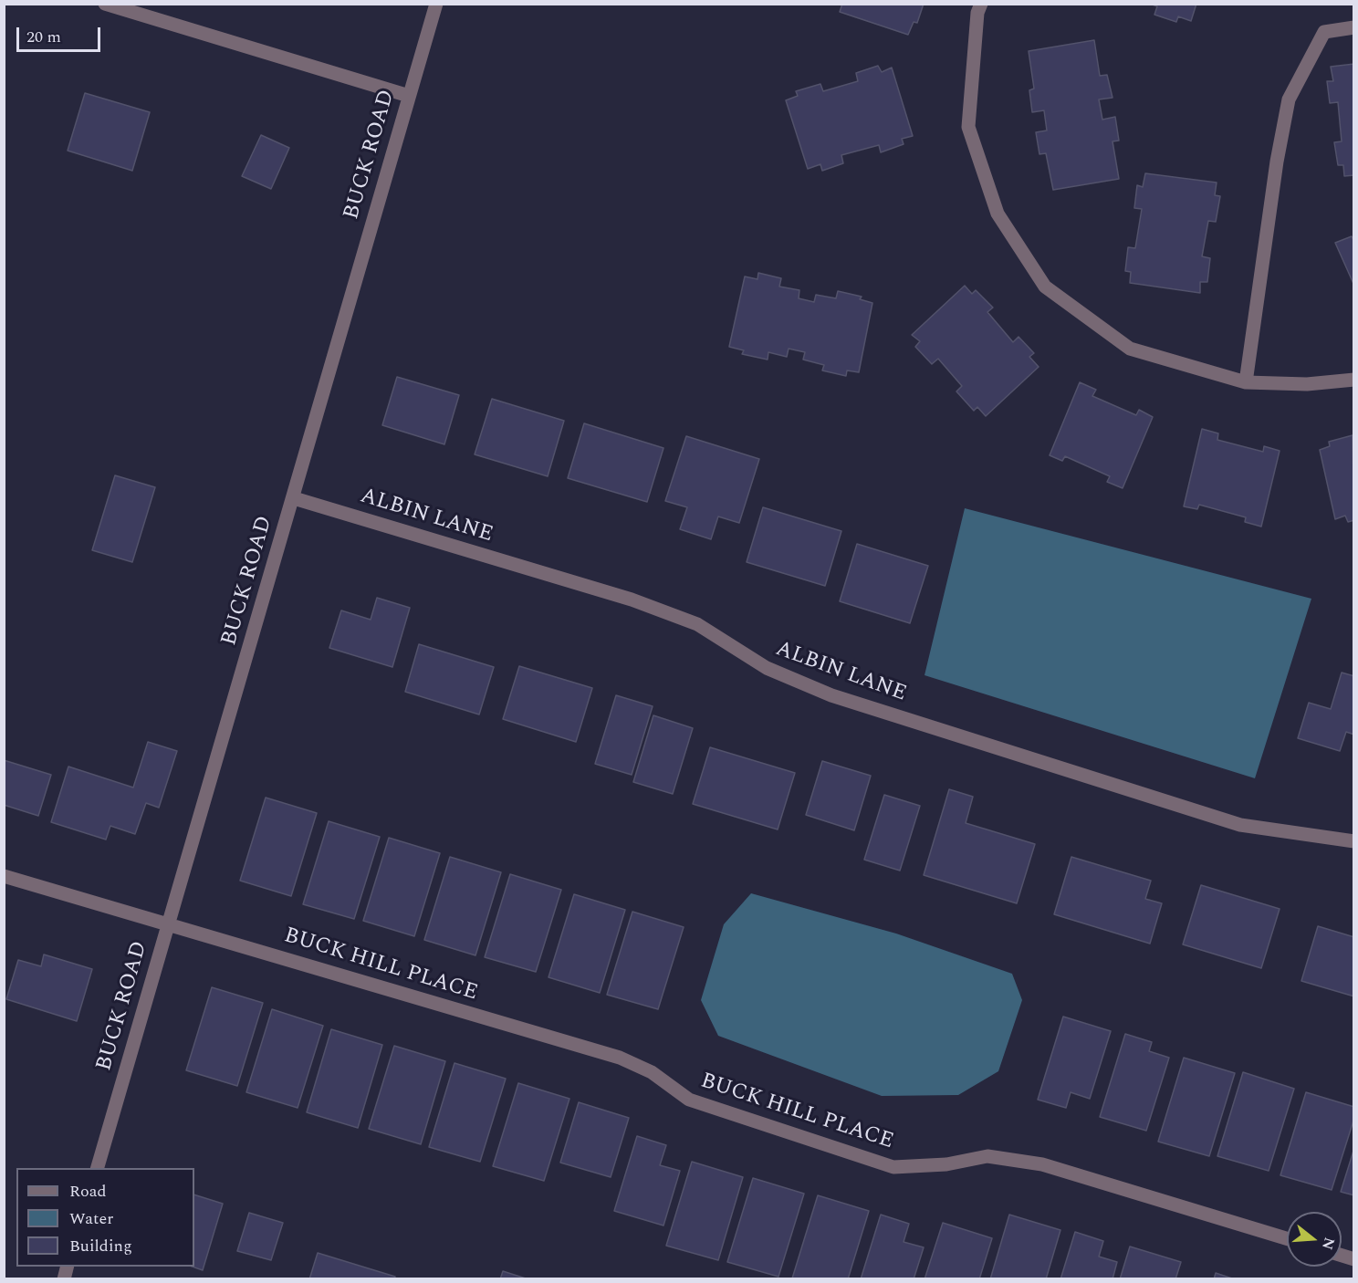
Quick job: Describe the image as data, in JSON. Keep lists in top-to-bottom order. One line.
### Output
{"streets":{"street":["BUCK ROAD","ALBIN LANE","BUCK HILL PLACE"]},"crossings":[["BUCK ROAD","ALBIN LANE"],["BUCK ROAD","BUCK HILL PLACE"]],"legend":["Road","Water","Building"],"scale_bar":"20 m","north":"right"}
